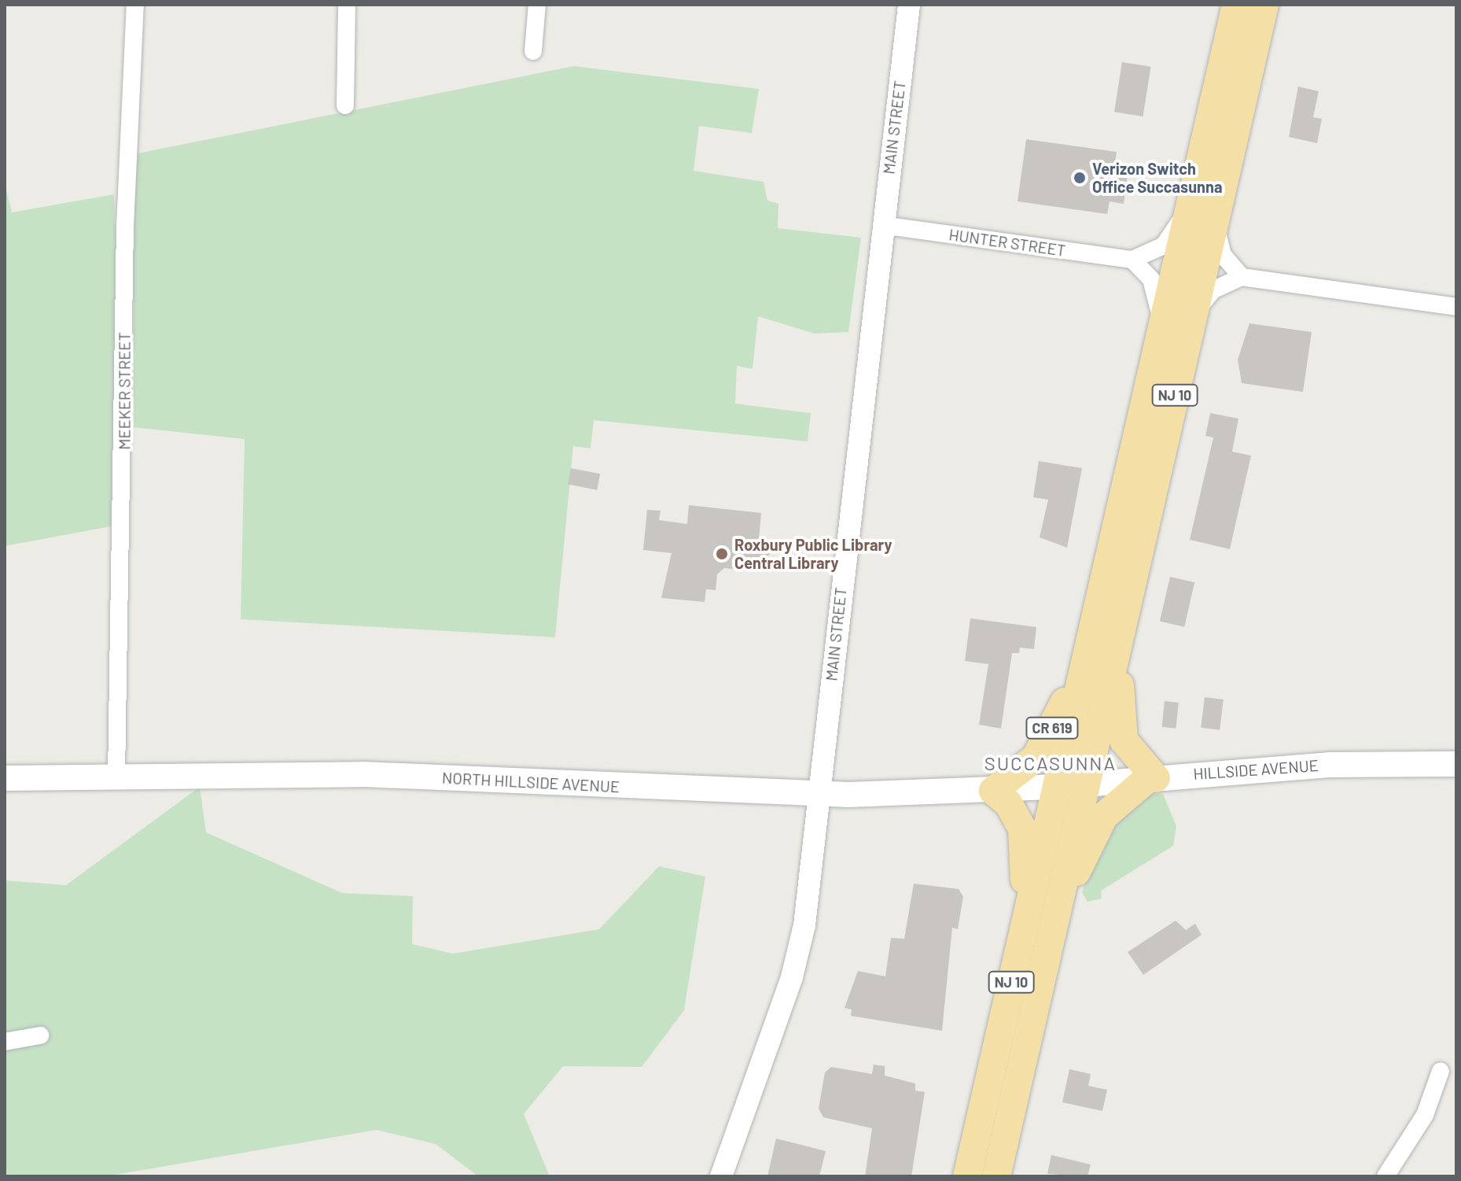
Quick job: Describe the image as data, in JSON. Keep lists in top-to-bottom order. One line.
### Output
{"streets":{"highway":["NJ 10","CR 619"],"main road":["HILLSIDE AVENUE","NORTH HILLSIDE AVENUE"],"street":["MAIN STREET","HUNTER STREET","MEEKER STREET"]},"crossings":[["MAIN STREET","HUNTER STREET"],["MAIN STREET","NORTH HILLSIDE AVENUE"],["MEEKER STREET","NORTH HILLSIDE AVENUE"],["NJ 10","CR 619"],["NJ 10","HILLSIDE AVENUE"],["NJ 10","NORTH HILLSIDE AVENUE"],["CR 619","NORTH HILLSIDE AVENUE"],["HILLSIDE AVENUE","NORTH HILLSIDE AVENUE"]],"districts":["SUCCASUNNA"],"places":["Verizon Switch Office Succasunna","Roxbury Public Library Central Library"]}
